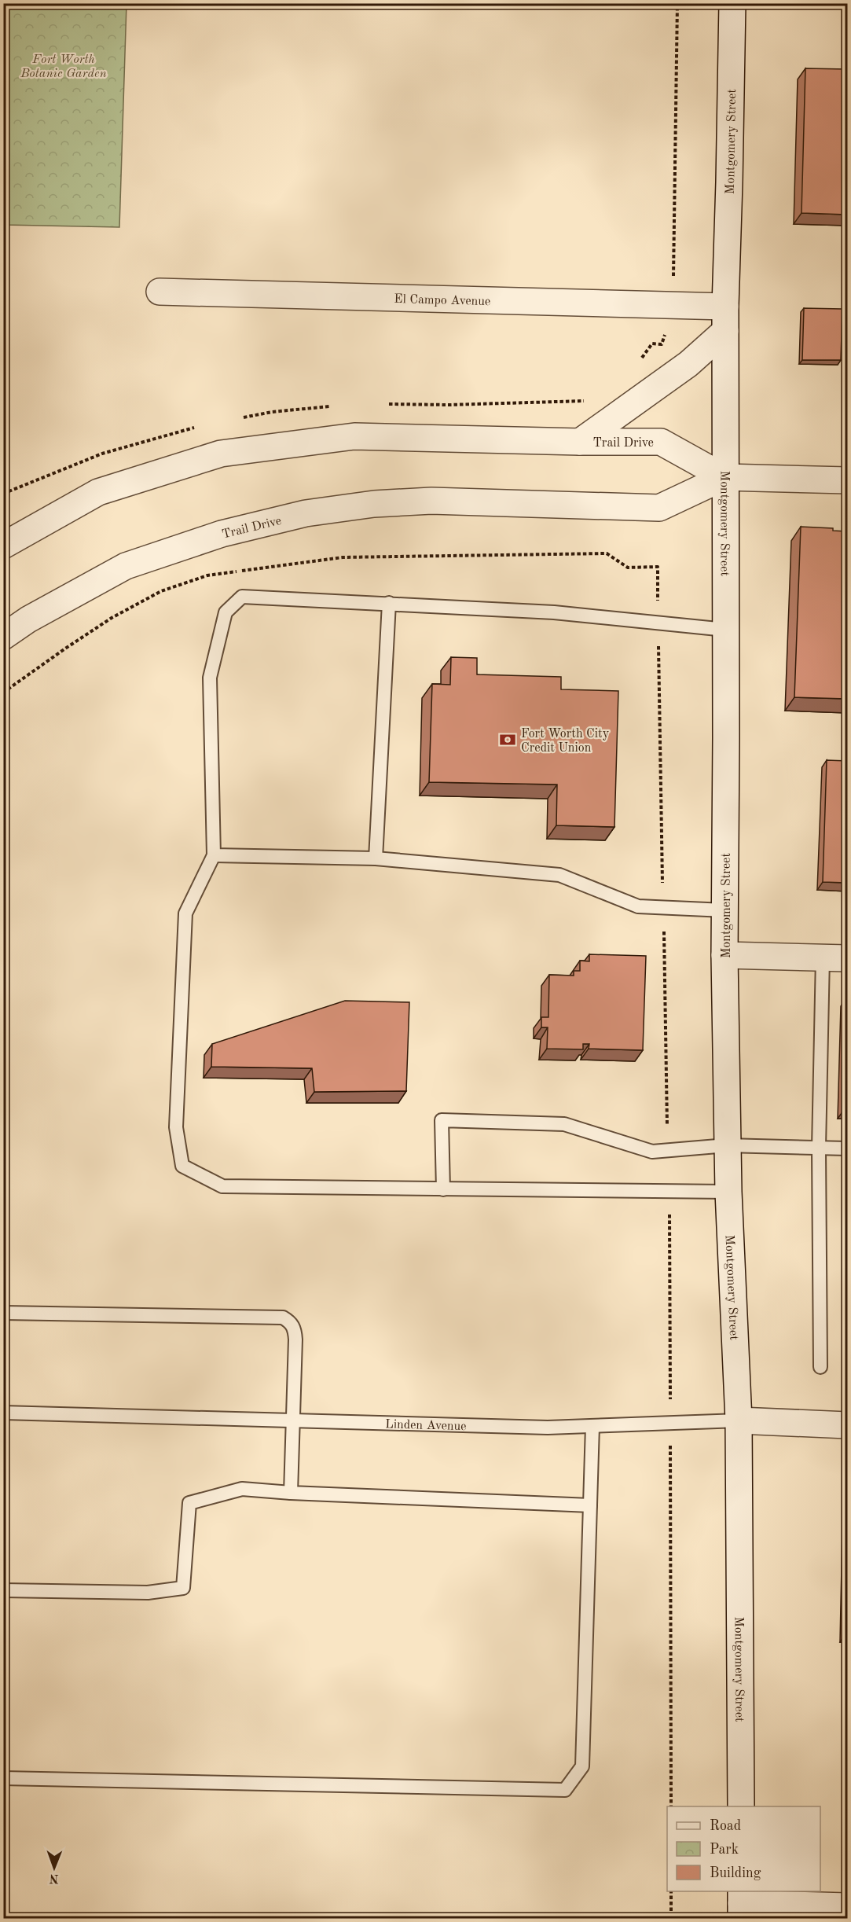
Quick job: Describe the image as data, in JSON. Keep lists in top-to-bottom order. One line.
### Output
{"streets":{"street":["Montgomery Street","El Campo Avenue","Trail Drive","Linden Avenue"]},"crossings":[["Montgomery Street","El Campo Avenue"],["Montgomery Street","Trail Drive"],["Montgomery Street","Linden Avenue"]],"parks":["Fort Worth Botanic Garden"],"places":{"bank":["Fort Worth City Credit Union"]},"legend":["Road","Park","Building"],"north":"bottom"}
